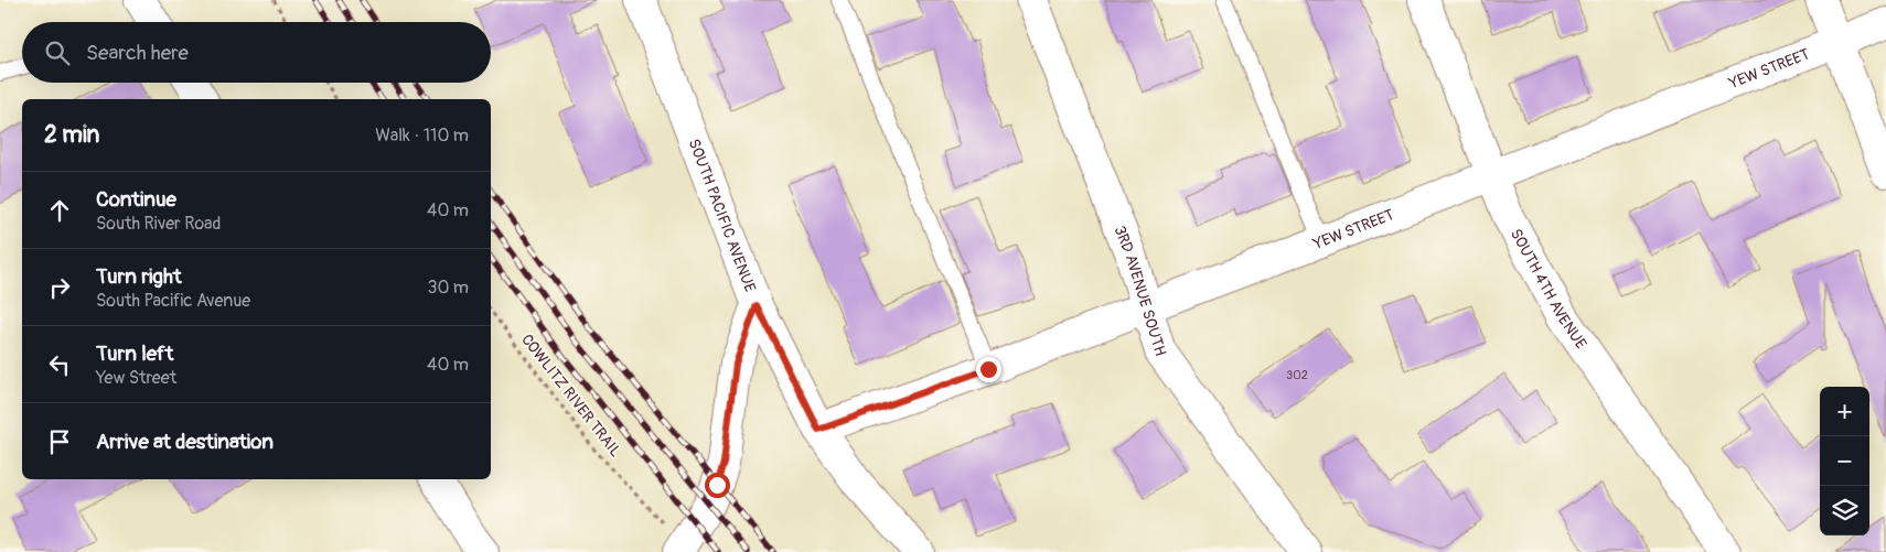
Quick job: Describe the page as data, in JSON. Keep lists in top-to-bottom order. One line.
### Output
{"streets":{"street":["YEW STREET","SOUTH PACIFIC AVENUE","SOUTH 4TH AVENUE","3RD AVENUE SOUTH"],"path":["COWLITZ RIVER TRAIL"]},"crossings":[["YEW STREET","SOUTH PACIFIC AVENUE"],["YEW STREET","SOUTH 4TH AVENUE"],["YEW STREET","3RD AVENUE SOUTH"]],"house_numbers":["302"],"page":{"search":"Search here","heading":["2 min","Walk · 110 m"],"list":[["Continue","South River Road","40 m"],["Turn right","South Pacific Avenue","30 m"],["Turn left","Yew Street","40 m"],"Arrive at destination"],"map_buttons":["+","−"]}}
